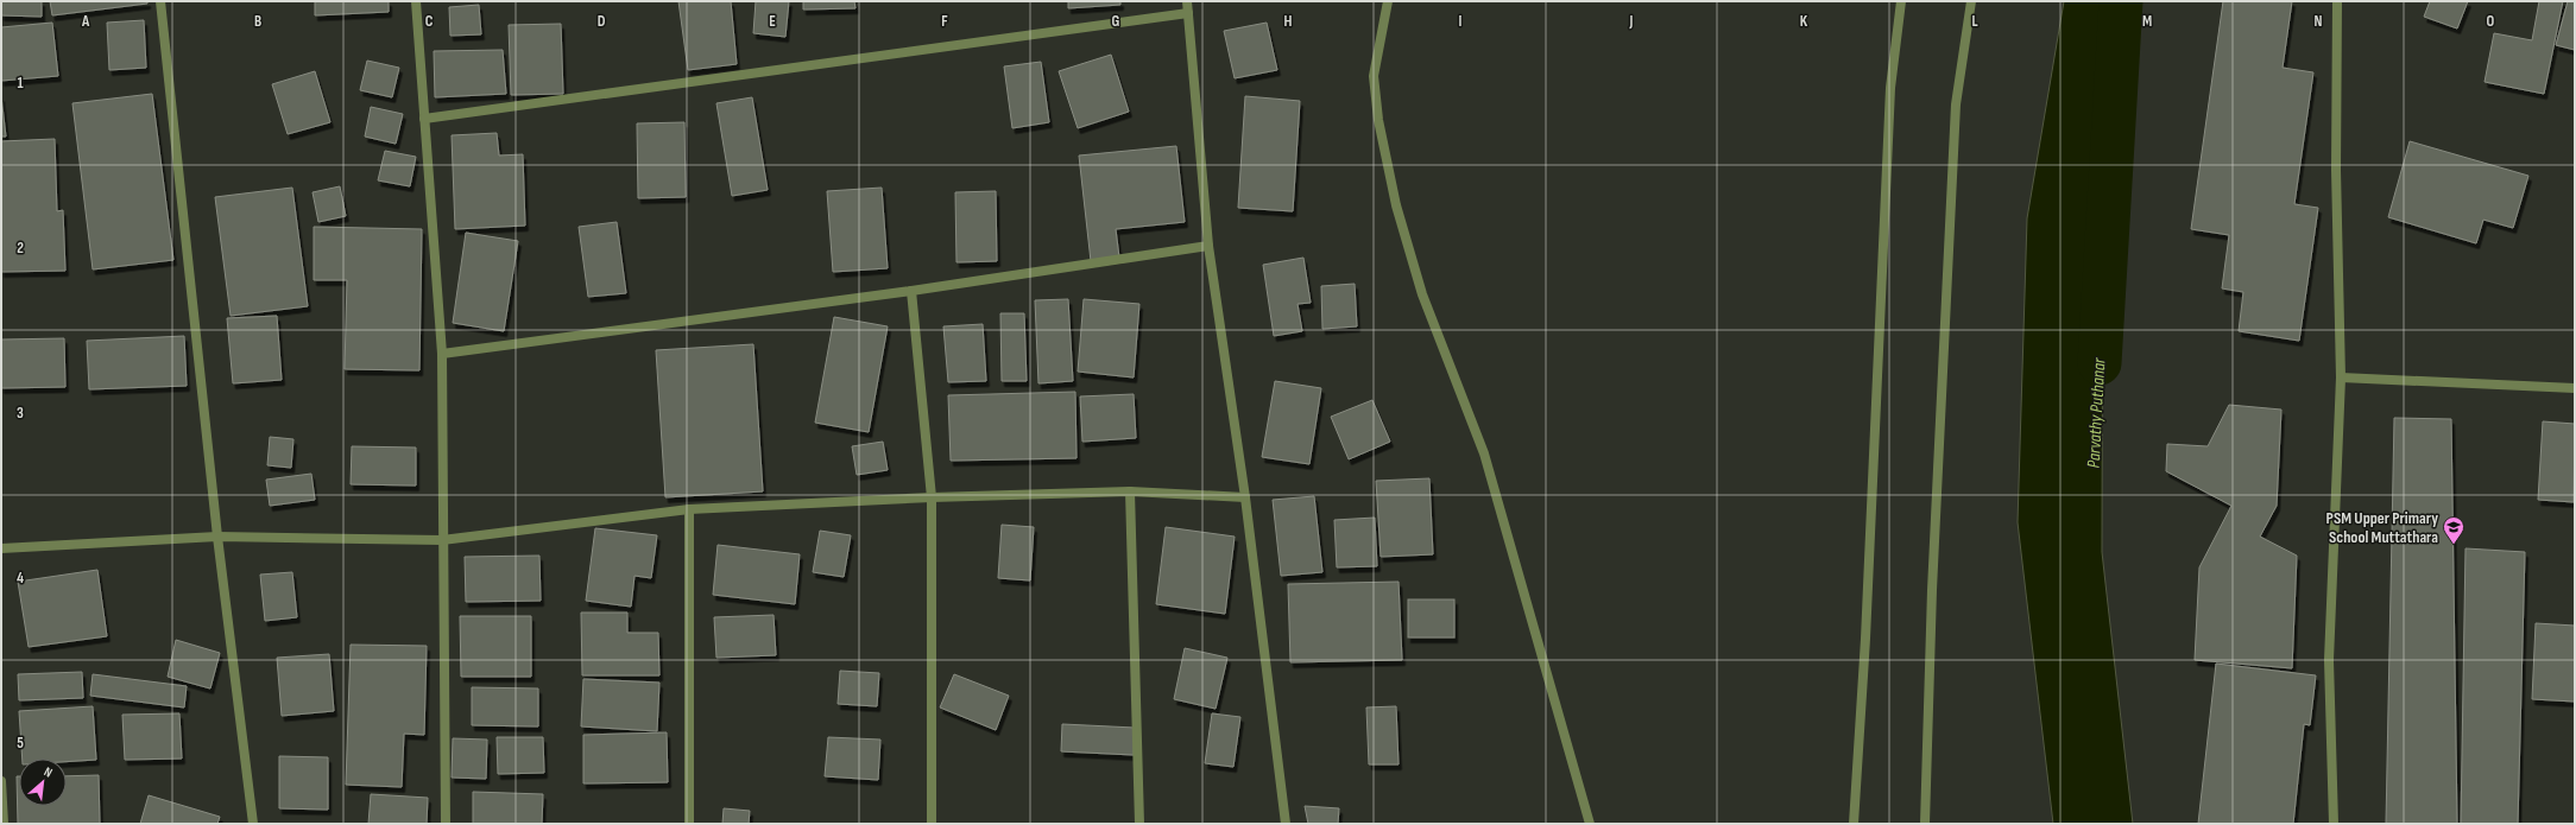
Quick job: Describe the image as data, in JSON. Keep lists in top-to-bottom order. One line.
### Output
{"water":["Parvathy Puthanar"],"places":{"school or university":["PSM Upper Primary School Muttathara"]},"north":"top right","grid":{"columns":["A","B","C","D","E","F","G","H","I","J","K","L","M","N","O"],"rows":["1","2","3","4","5"]}}
